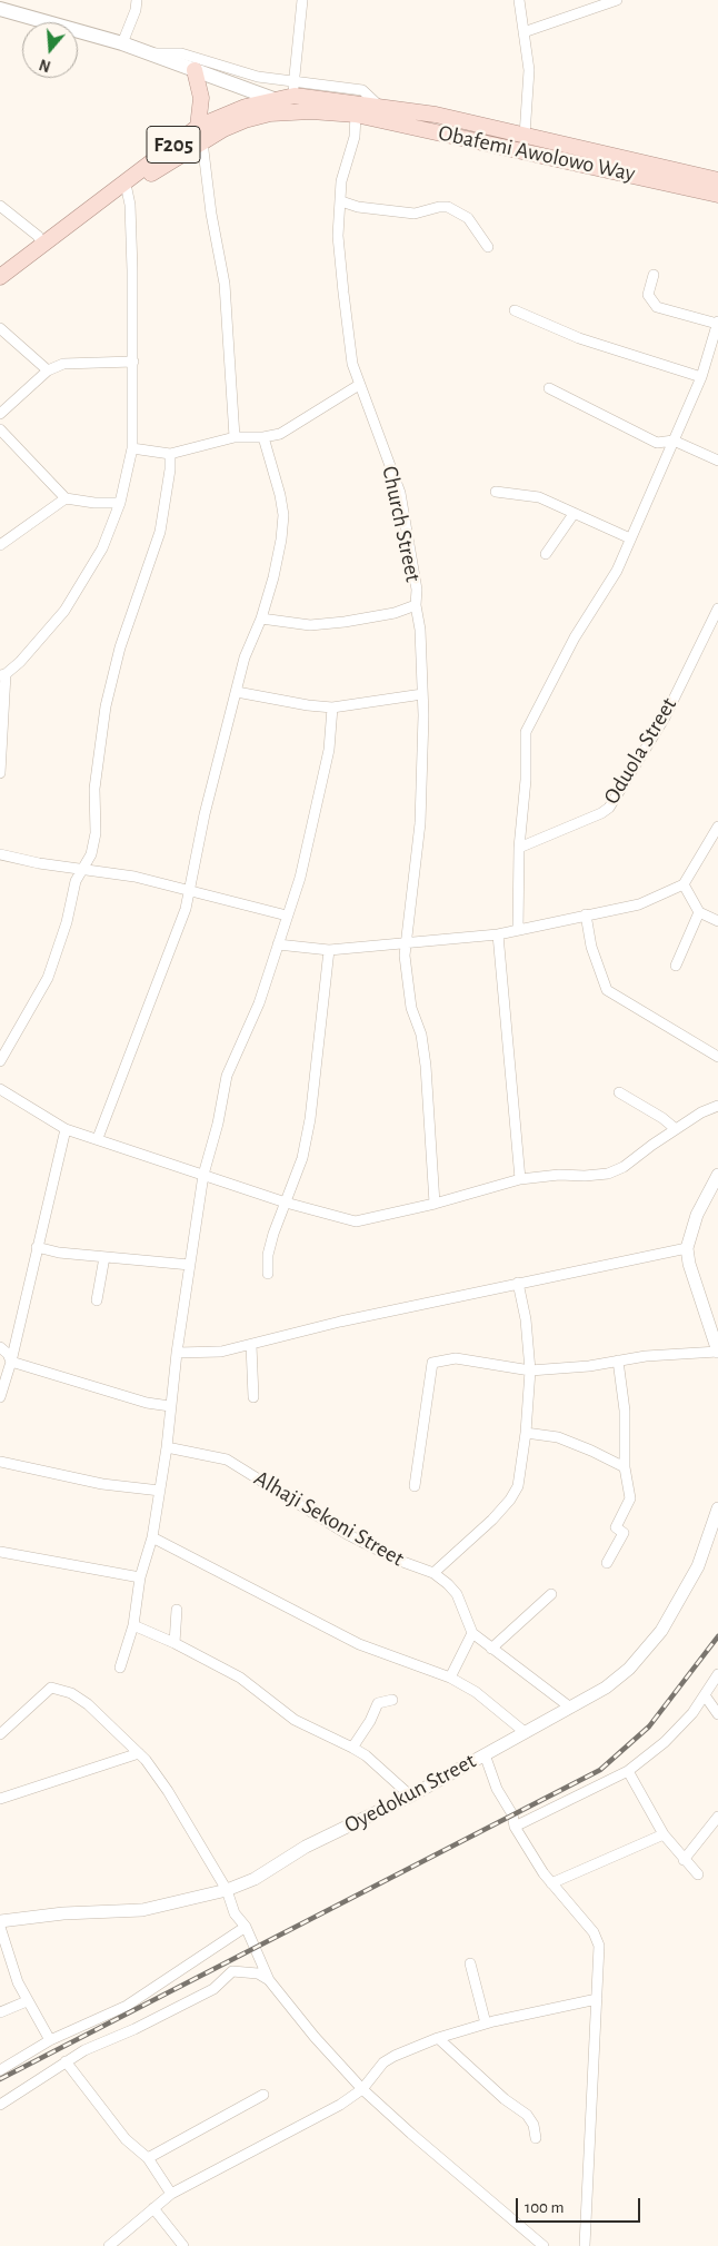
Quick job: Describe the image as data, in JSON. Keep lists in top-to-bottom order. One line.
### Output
{"streets":{"main road":["F205","Obafemi Awolowo Way"],"street":["Church Street","Oduola Street","Alhaji Sekoni Street","Oyedokun Street"]},"crossings":[["F205","Obafemi Awolowo Way"],["F205","Church Street"],["Obafemi Awolowo Way","Church Street"],["Alhaji Sekoni Street","Oyedokun Street"]],"scale_bar":"100 m","north":"bottom"}
